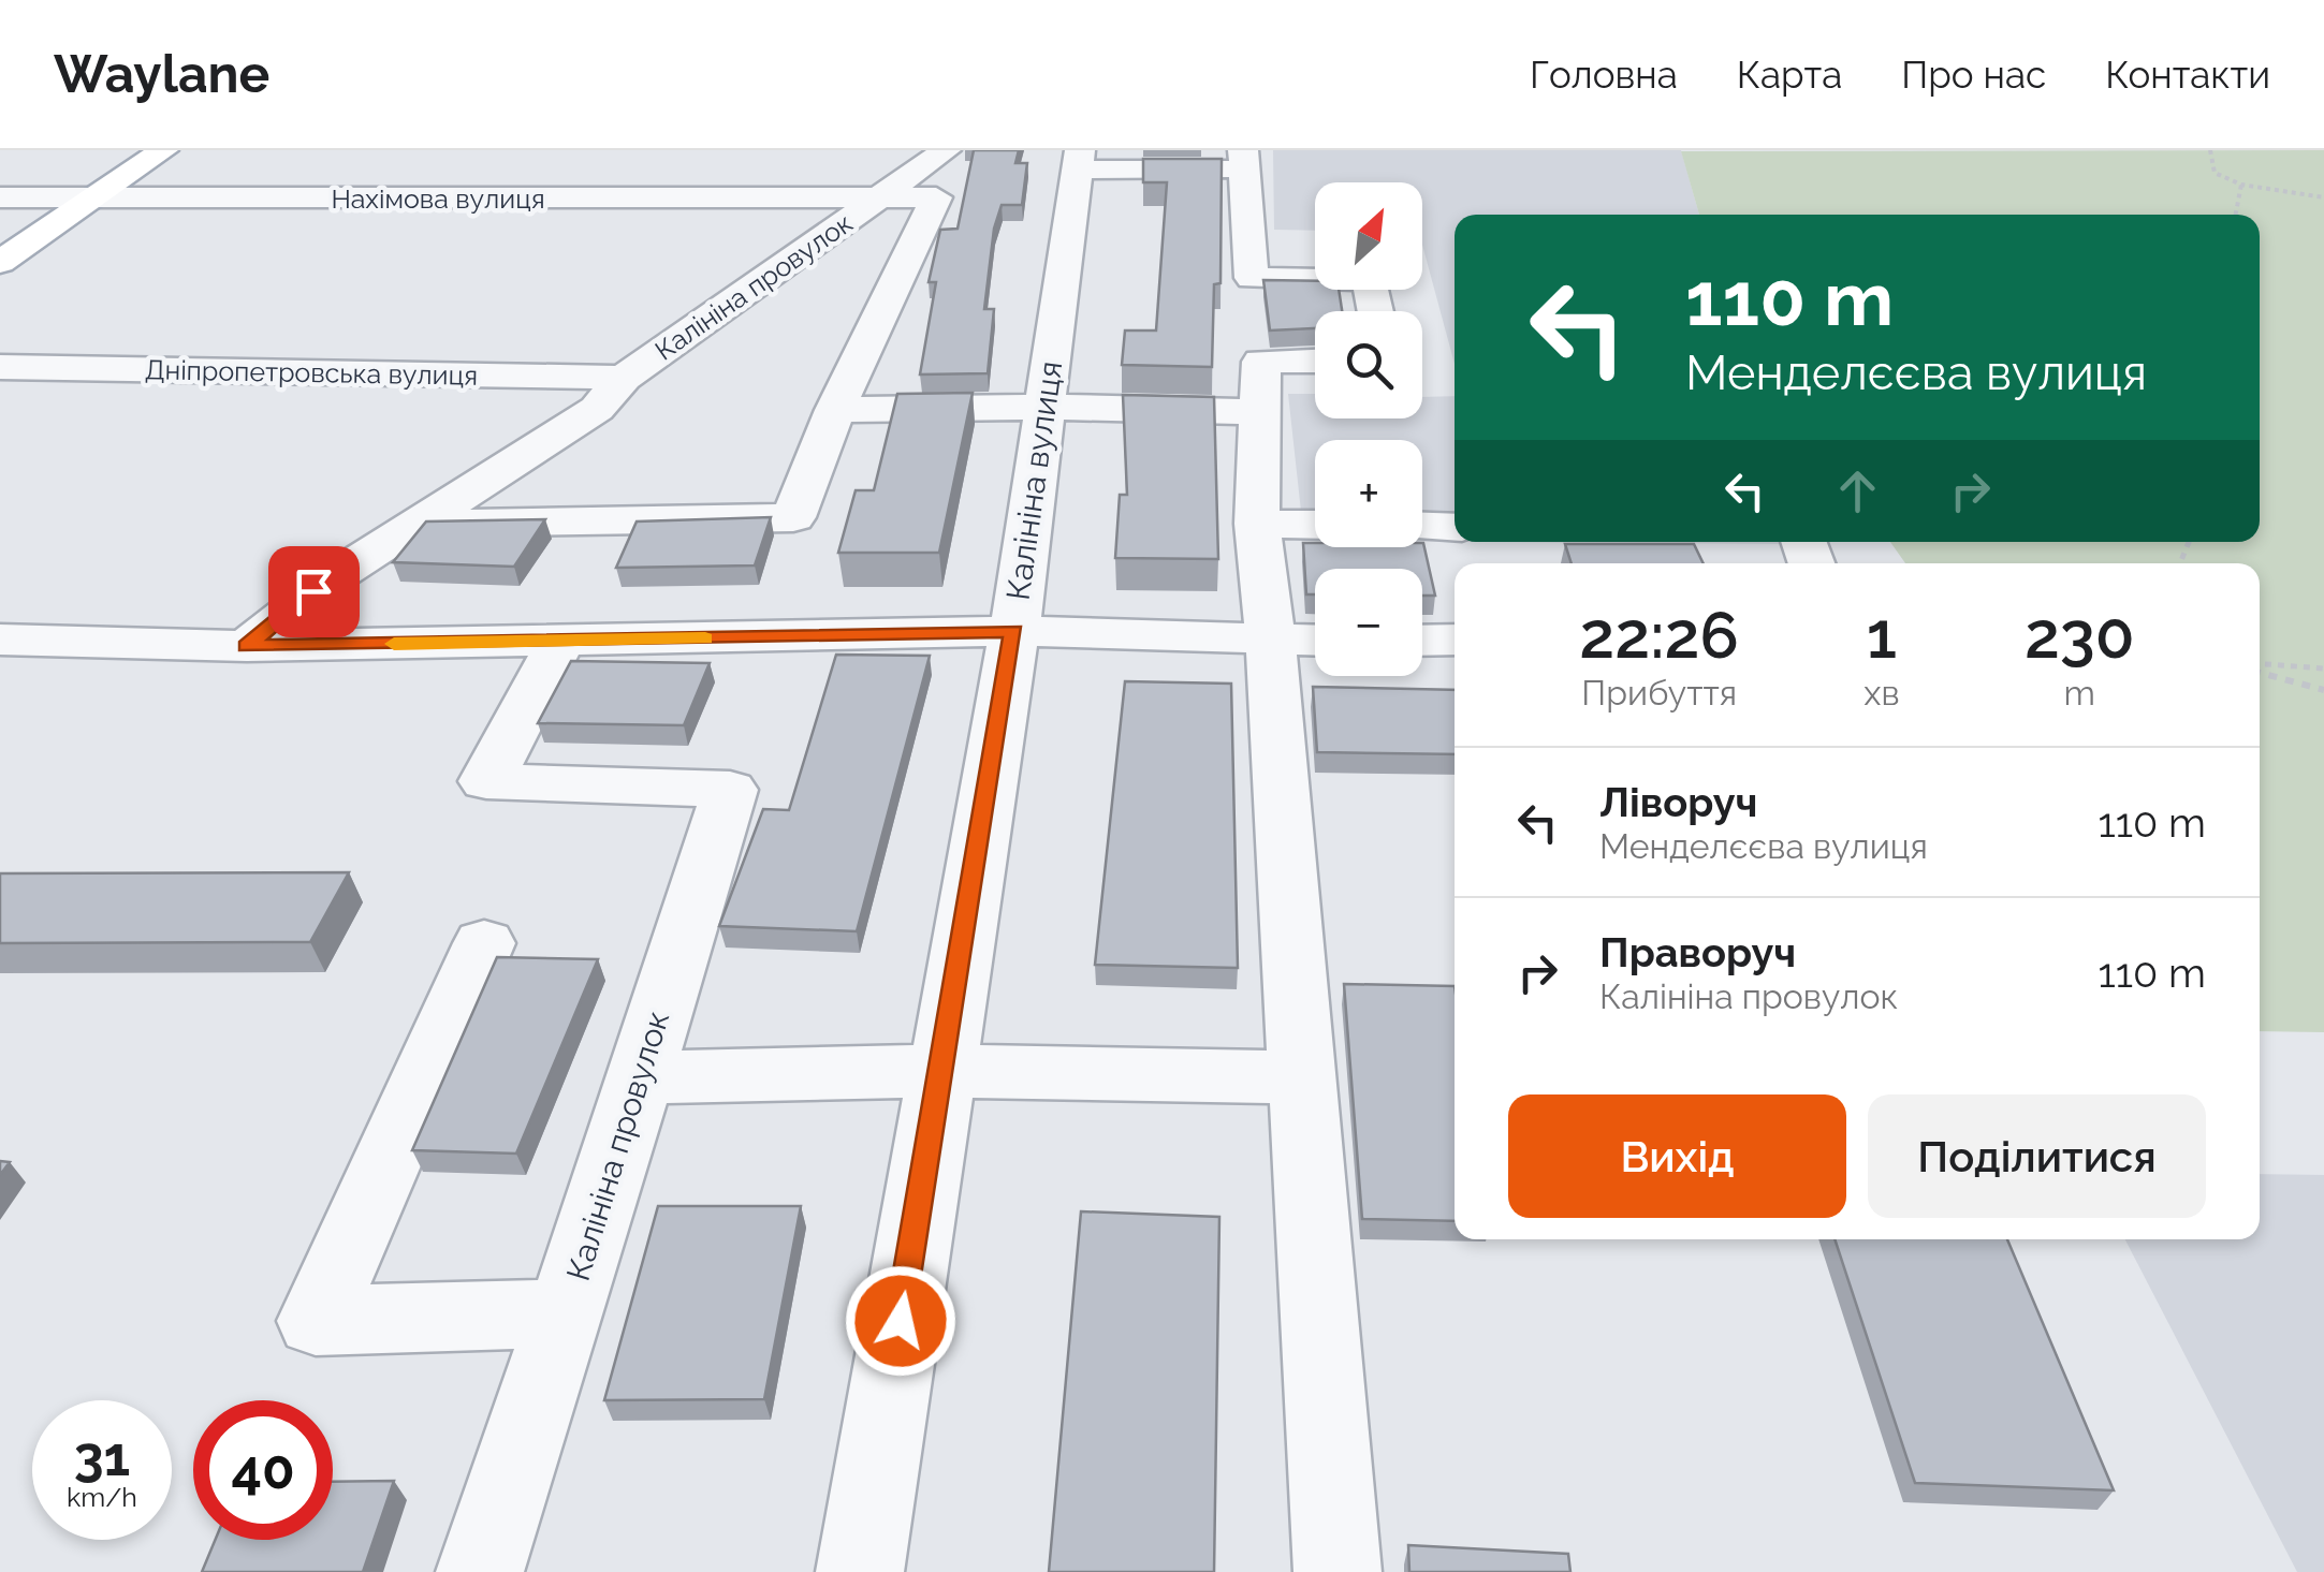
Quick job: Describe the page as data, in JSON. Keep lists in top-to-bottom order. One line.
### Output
{"streets":{"street":["Нахімова вулиця","Калініна провулок","Дніпропетровська вулиця","Калініна вулиця"]},"crossings":[["Нахімова вулиця","Калініна провулок"],["Калініна провулок","Дніпропетровська вулиця"]],"north":"top right","page":{"header":"Waylane","nav":["Головна","Карта","Про нас","Контакти"],"map_buttons":["+","−"],"turn":["110 m","Менделєєва вулиця"],"eta":["22:26","Прибуття","1","хв","230","m"],"list":[{"name":"Ліворуч","note":"Менделєєва вулиця","value":"110 m"},{"name":"Праворуч","note":"Калініна провулок","value":"110 m"}],"buttons":["Вихід","Поділитися"],"speed":"31 km/h","limit":"40"}}
